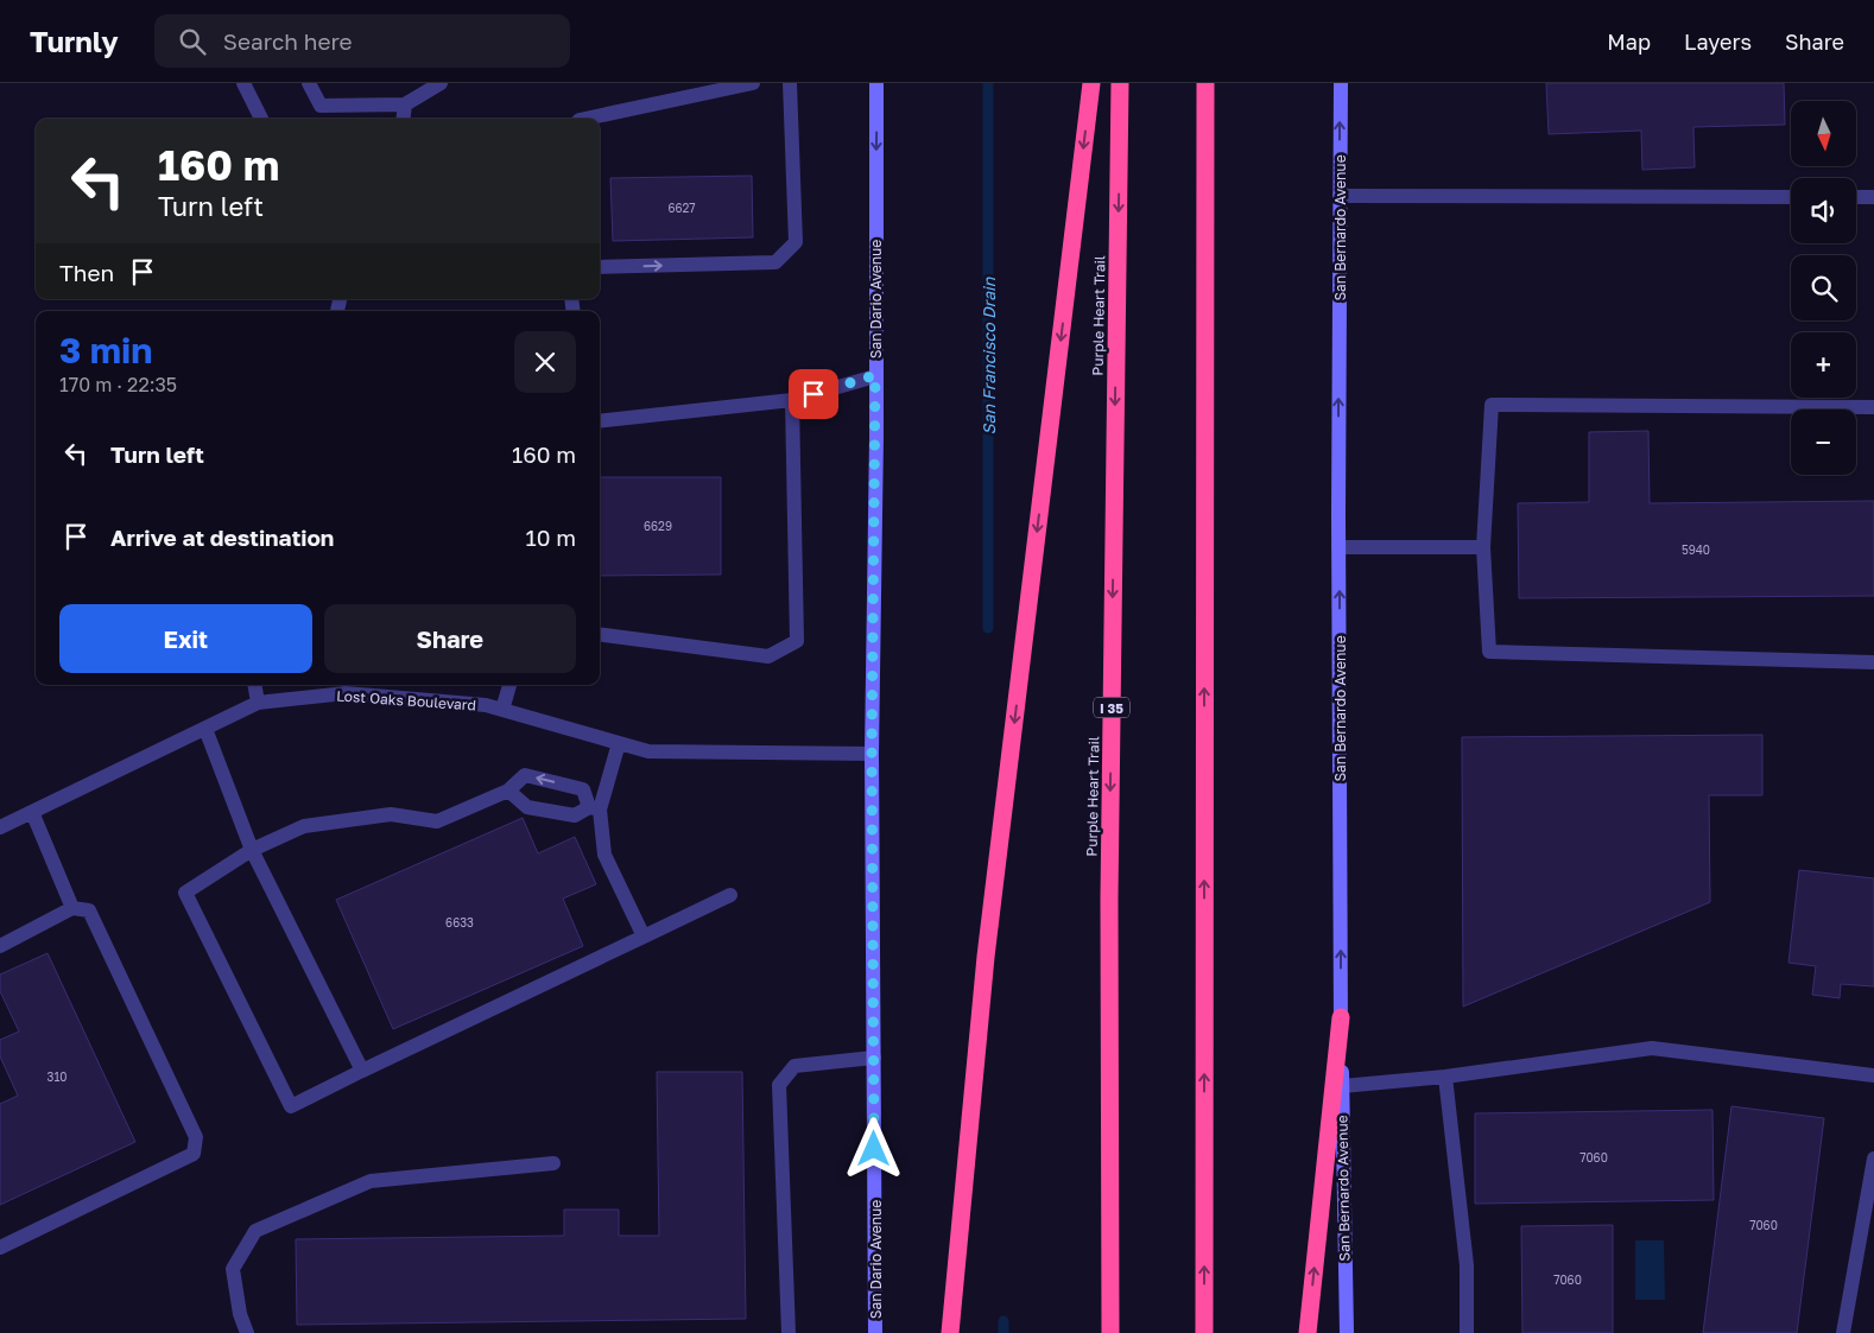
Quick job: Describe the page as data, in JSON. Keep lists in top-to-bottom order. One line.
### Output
{"streets":{"highway":["Purple Heart Trail","I 35"],"main road":["San Bernardo Avenue","San Dario Avenue"],"lane":["Lost Oaks Boulevard"]},"crossings":[["San Dario Avenue","Lost Oaks Boulevard"]],"one_way":["San Bernardo Avenue"],"water":["San Francisco Drain"],"house_numbers":["6627","6629","5940","6633","310","7060","7060","7060"],"north":"bottom","page":{"header":"Turnly","search":"Search here","nav":["Map","Layers","Share"],"map_buttons":["+","−"],"turn":["160 m","Turn left"],"then":"Then","heading":["3 min","170 m · 22:35"],"list":[{"name":"Turn left","value":"160 m"},{"name":"Arrive at destination","value":"10 m"}],"buttons":["Exit","Share"]}}
